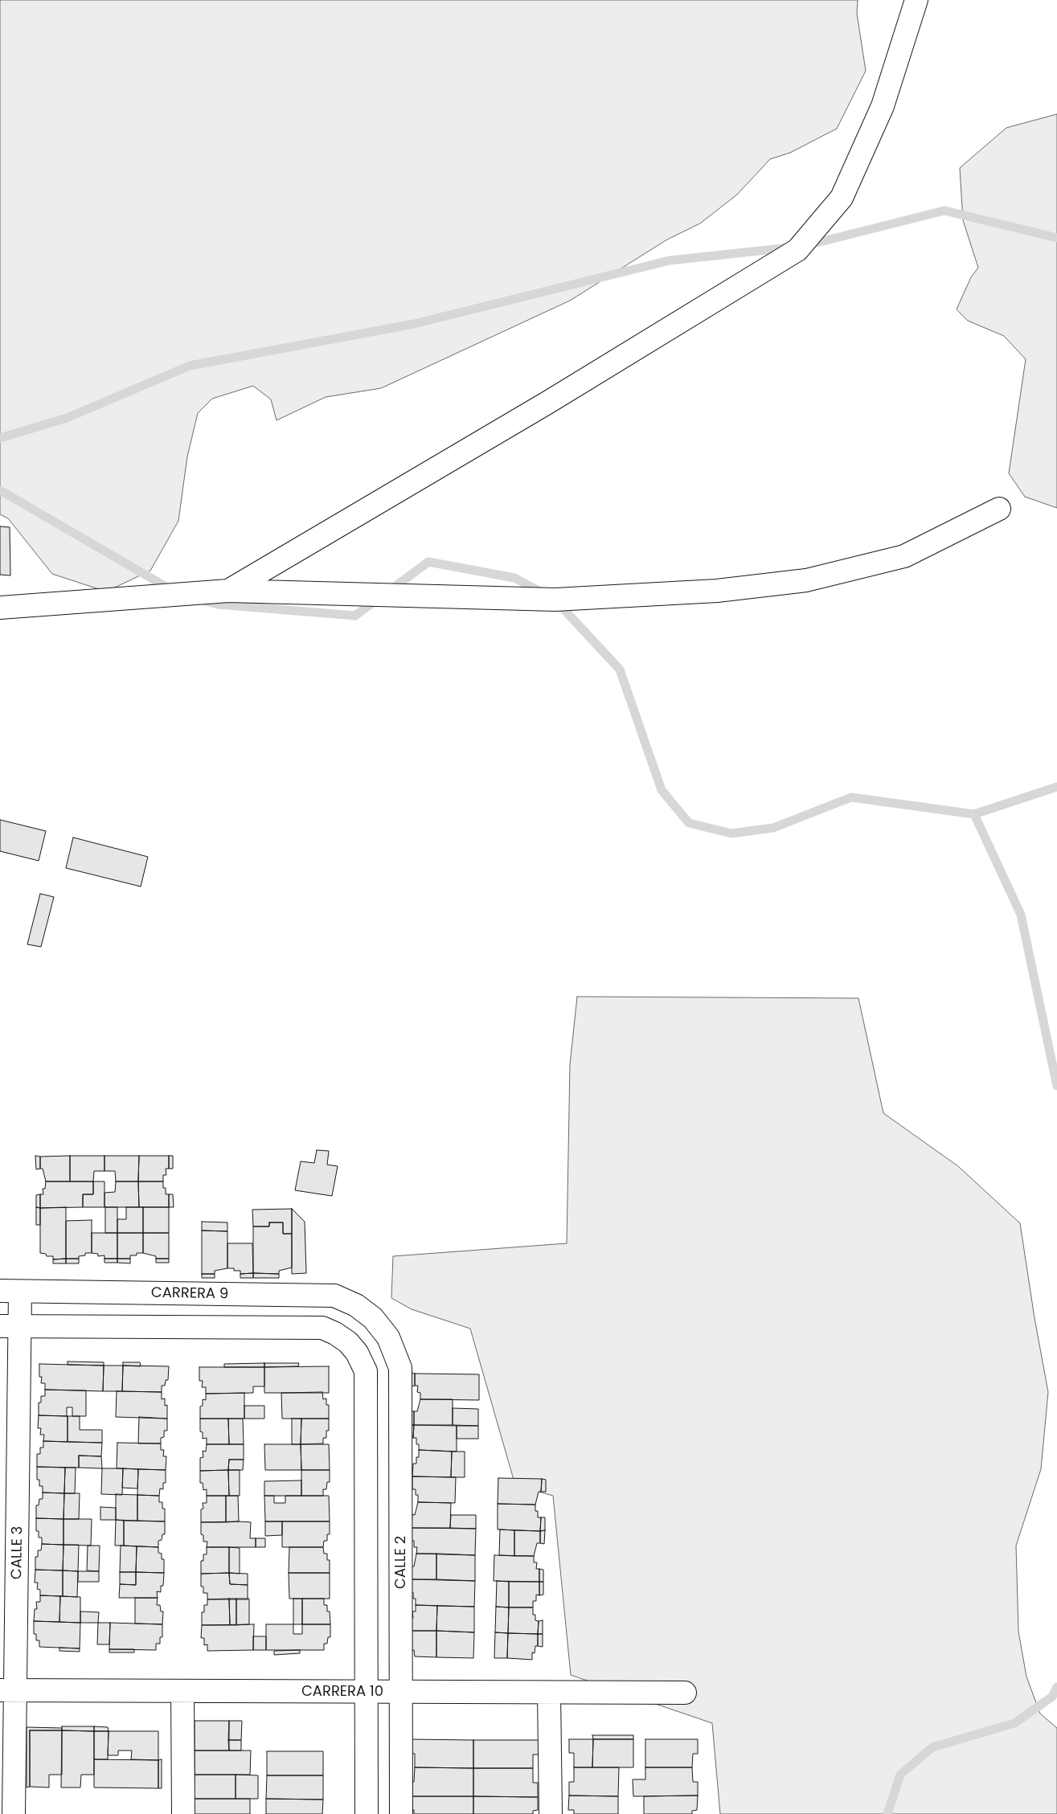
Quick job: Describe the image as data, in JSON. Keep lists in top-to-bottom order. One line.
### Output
{"streets":{"street":["CARRERA 9","CALLE 3","CALLE 2","CARRERA 10"]},"crossings":[["CARRERA 9","CALLE 3"],["CARRERA 9","CALLE 2"],["CALLE 3","CARRERA 10"],["CALLE 2","CARRERA 10"]]}
